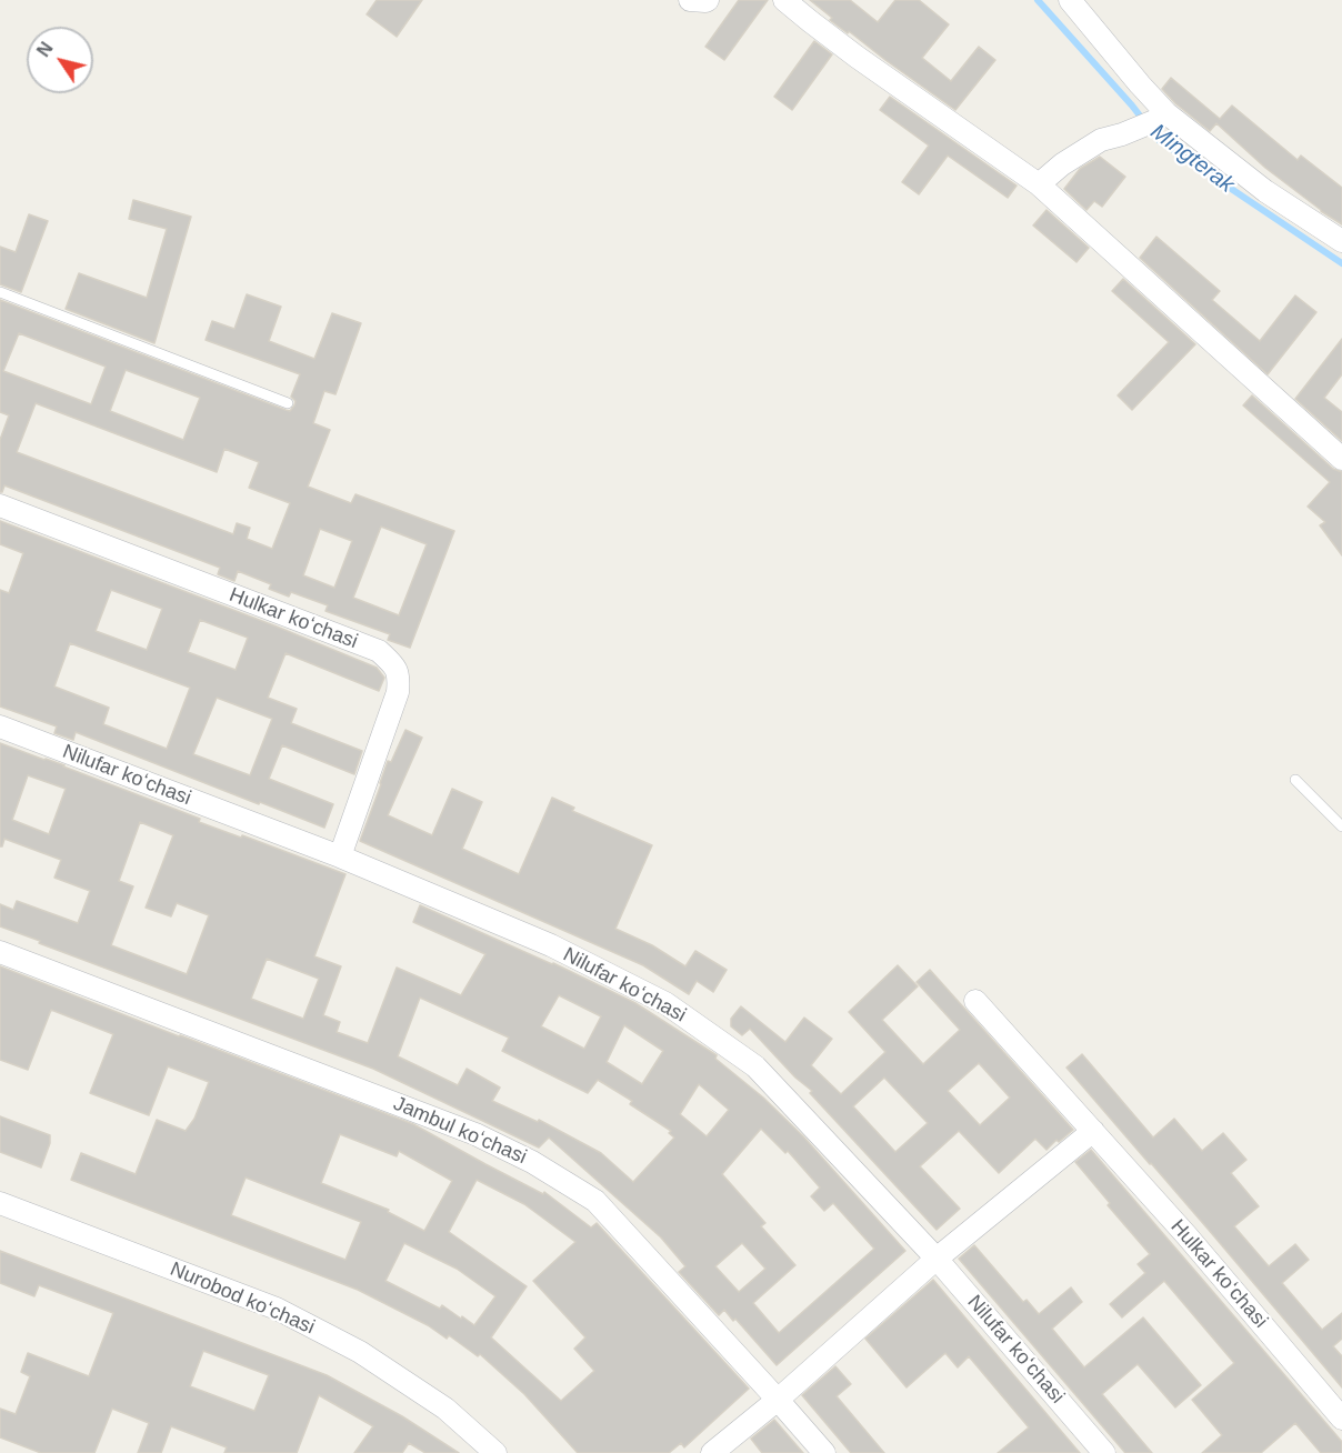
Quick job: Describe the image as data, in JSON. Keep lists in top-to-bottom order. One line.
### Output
{"streets":{"street":["Hulkar koʻchasi","Nilufar koʻchasi","Jambul koʻchasi","Nurobod koʻchasi"]},"crossings":[["Hulkar koʻchasi","Nilufar koʻchasi"]],"water":["Mingterak"],"north":"top left"}
